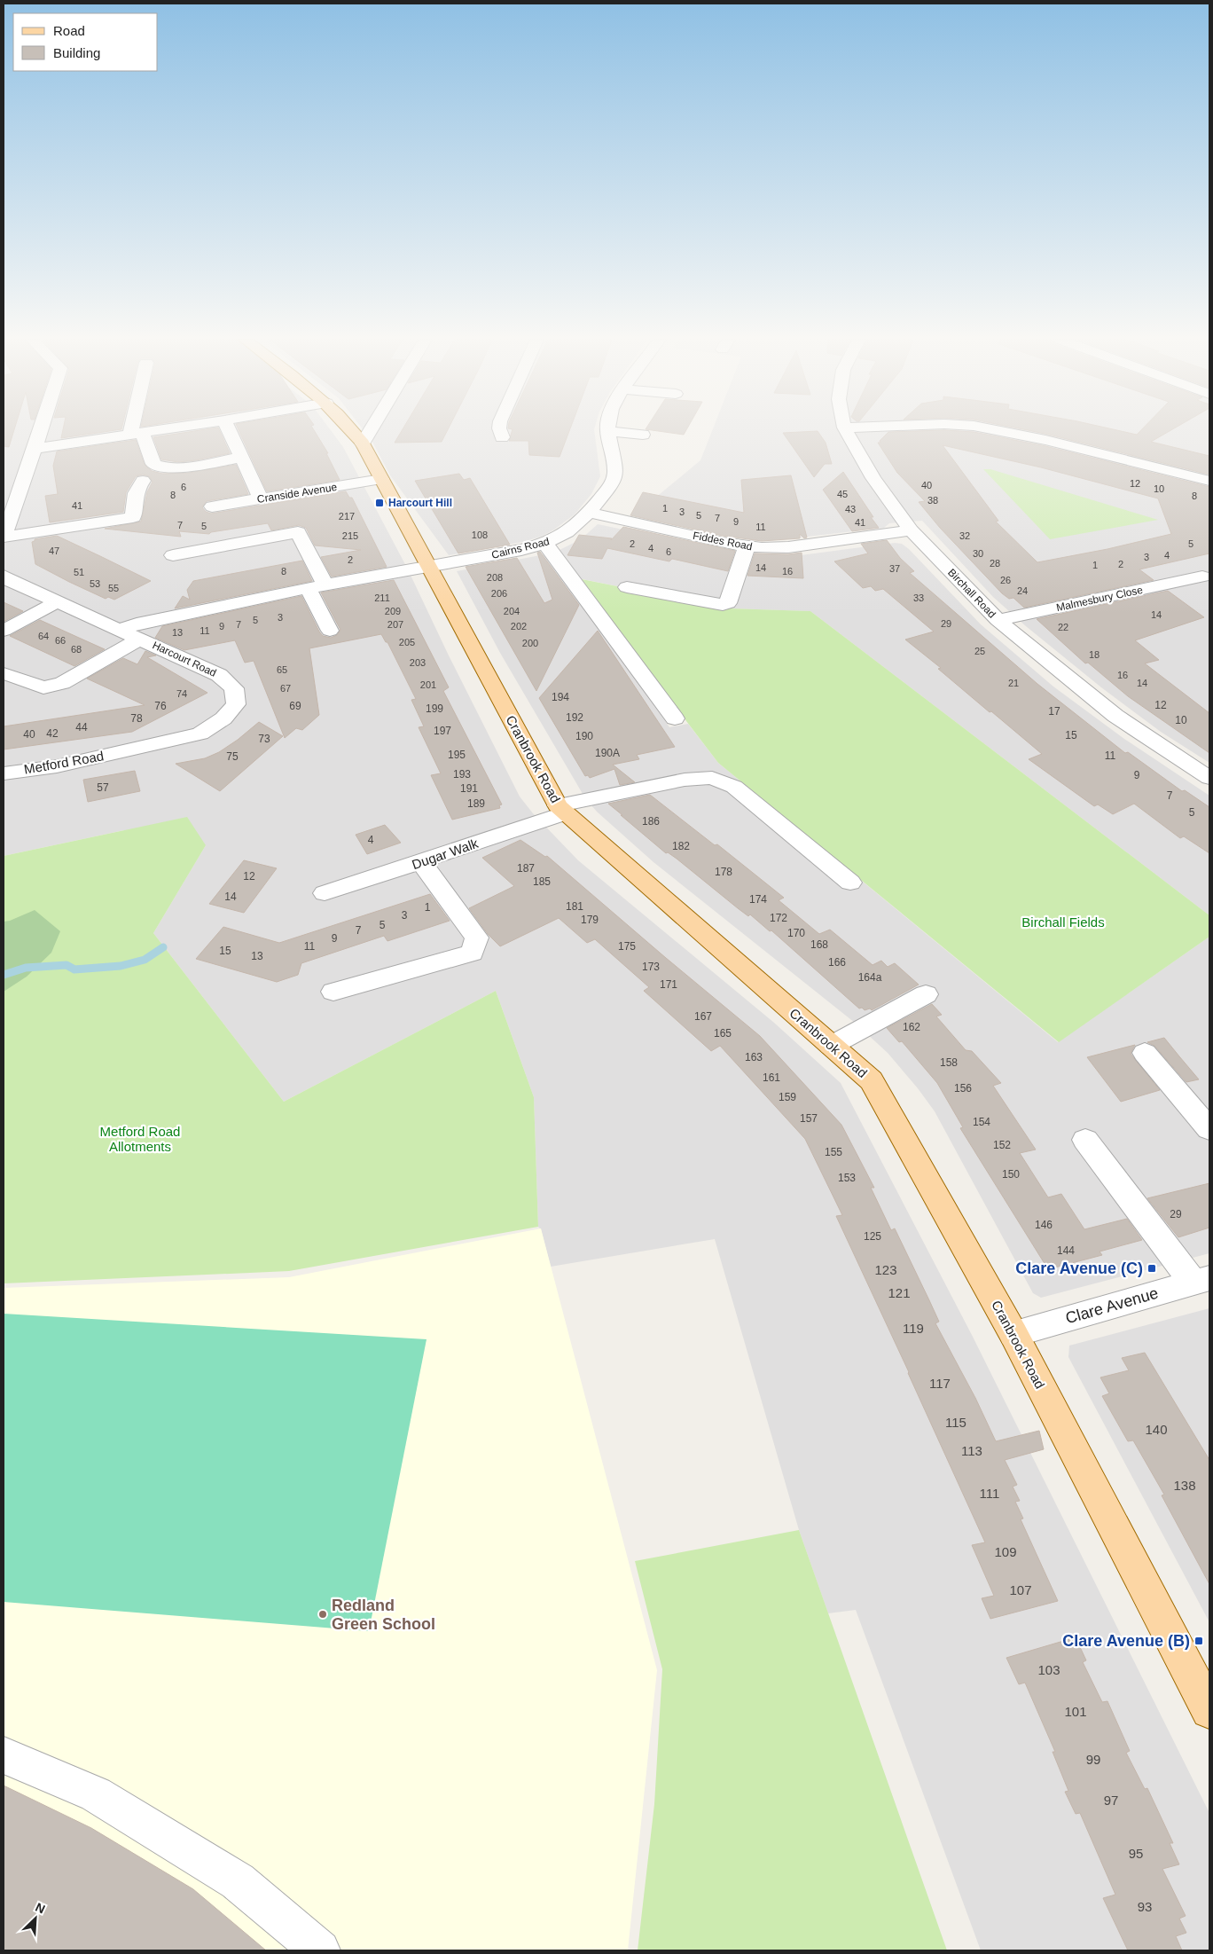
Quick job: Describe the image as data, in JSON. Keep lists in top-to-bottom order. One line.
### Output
{"streets":{"main road":["Cranbrook Road"],"street":["Cranside Avenue","Fiddes Road","Cairns Road","Birchall Road","Malmesbury Close","Harcourt Road","Metford Road","Dugar Walk","Clare Avenue"]},"crossings":[["Cranside Avenue","Cranbrook Road"],["Fiddes Road","Cairns Road"],["Fiddes Road","Birchall Road"],["Cairns Road","Cranbrook Road"],["Birchall Road","Malmesbury Close"],["Harcourt Road","Metford Road"],["Cranbrook Road","Dugar Walk"],["Cranbrook Road","Clare Avenue"]],"parks":["Birchall Fields","Metford Road Allotments"],"places":{"transit":["Harcourt Hill","Clare Avenue (C)","Clare Avenue (B)"],"other":["Redland Green School"]},"house_numbers":["12","40","6","10","45","8","8","38","41","1","43","3","5","217","7","9","41","7","5","11","108","215","32","2","5","4","47","6","30","4","3","2","28","2","1","14","37","8","16","51","208","26","53","55","24","206","211","33","209","204","14","3","5","29","7","207","9","202","22","11","13","64","66","205","200","68","25","18","203","65","16","21","14","201","67","74","194","12","76","69","199","17","192","78","10","44","197","42","40","15","190","73","190A","195","11","75","193","9","57","191","7","189","5","186","4","182","187","178","12","185","14","174","181","1","3","172","179","5","7","170","9","168","11","175","15","13","166","173","164a","171","167","162","165","163","158","161","156","159","157","154","152","155","150","153","29","146","125","144","123","121","119","117","115","140","113","138","111","109","107","103","101","99","97","95","93"],"legend":["Road","Building"],"north":"top right"}
